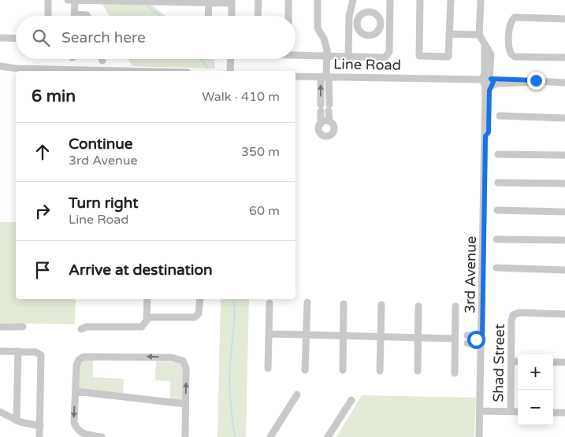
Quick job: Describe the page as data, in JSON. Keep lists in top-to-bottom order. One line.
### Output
{"streets":{"street":["Line Road","3rd Avenue","Shad Street"]},"crossings":[["Line Road","3rd Avenue"]],"page":{"search":"Search here","heading":["6 min","Walk · 410 m"],"list":[["Continue","3rd Avenue","350 m"],["Turn right","Line Road","60 m"],"Arrive at destination"],"map_buttons":["+","−"]}}
